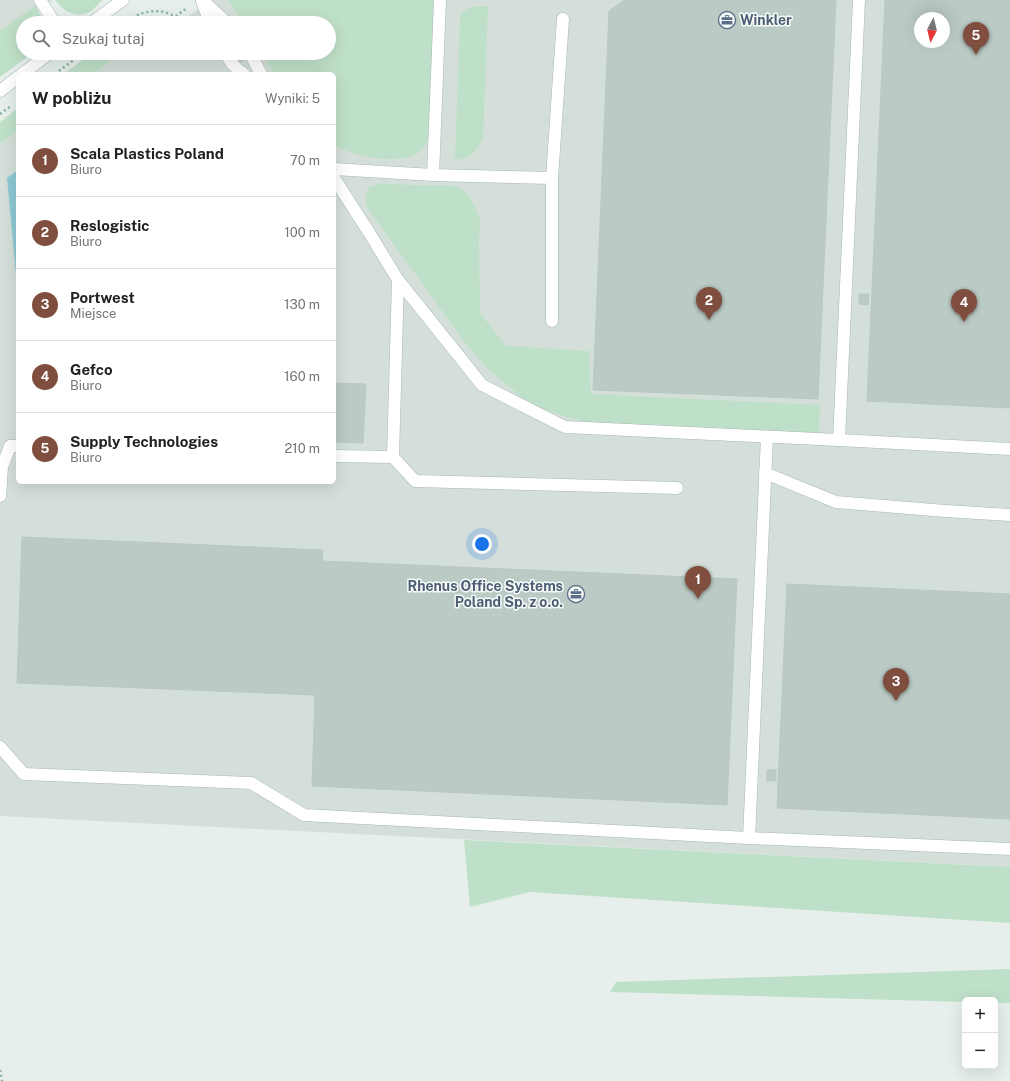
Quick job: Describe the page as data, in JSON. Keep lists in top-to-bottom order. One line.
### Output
{"places":{"office":["Winkler","Rhenus Office Systems Poland Sp. z o.o."]},"north":"bottom","page":{"search":"Szukaj tutaj","pins":["5","2","4","1","3"],"heading":["W pobliżu","Wyniki: 5"],"list":[{"mark":"1","name":"Scala Plastics Poland","note":"Biuro","value":"70 m"},{"mark":"2","name":"Reslogistic","note":"Biuro","value":"100 m"},{"mark":"3","name":"Portwest","note":"Miejsce","value":"130 m"},{"mark":"4","name":"Gefco","note":"Biuro","value":"160 m"},{"mark":"5","name":"Supply Technologies","note":"Biuro","value":"210 m"}],"map_buttons":["+","−"]}}
